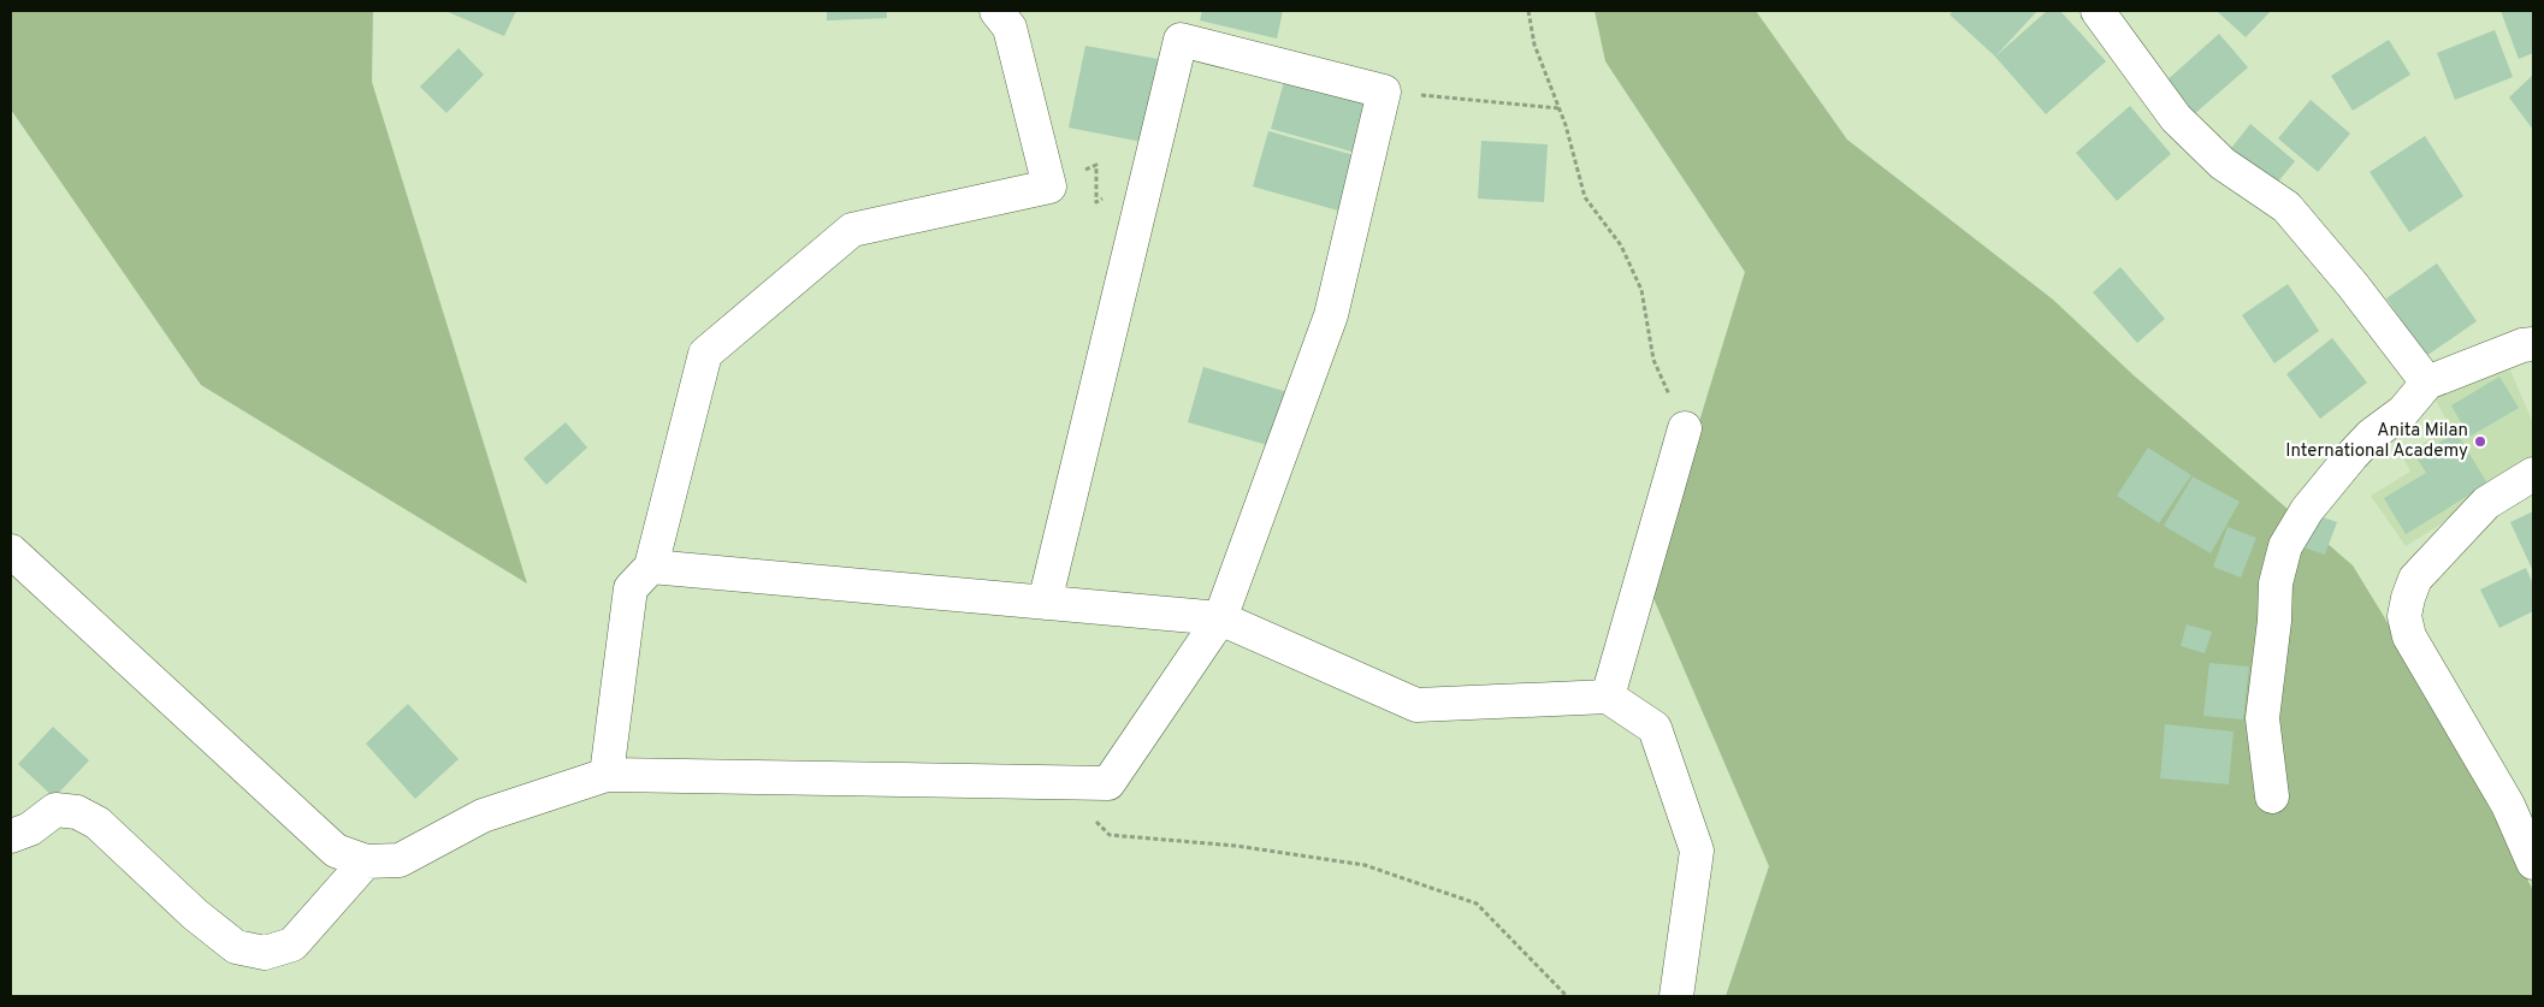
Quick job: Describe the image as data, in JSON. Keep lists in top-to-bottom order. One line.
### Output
{"places":["Anita Milan International Academy"]}
